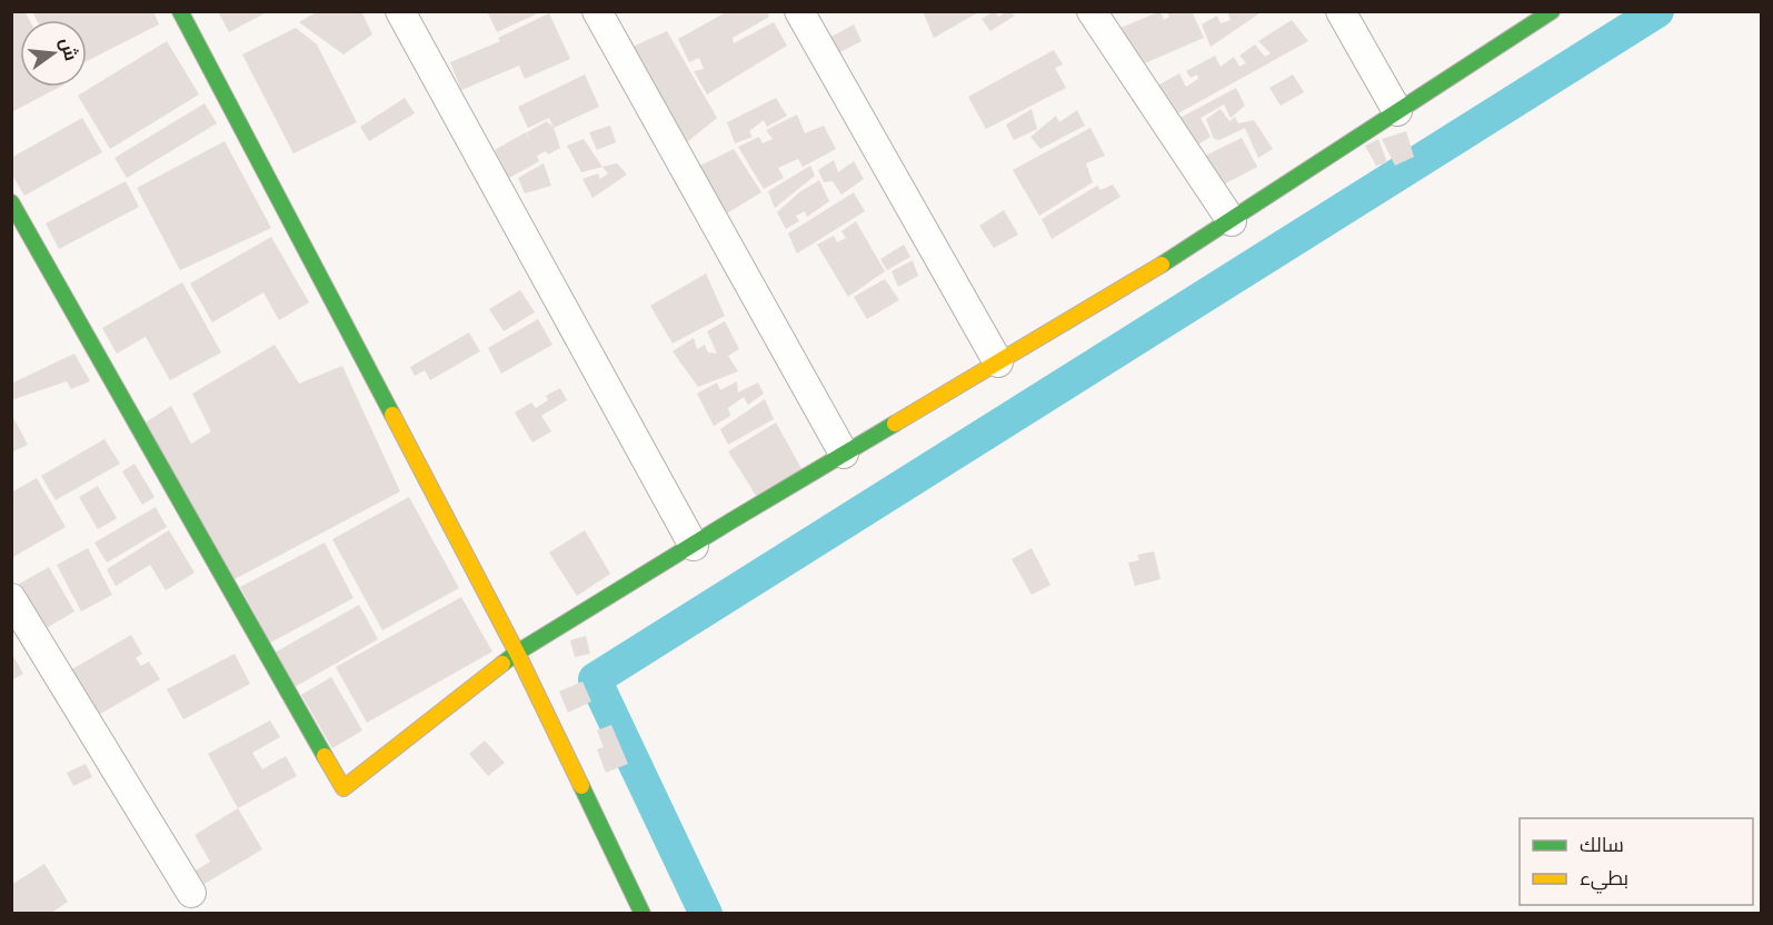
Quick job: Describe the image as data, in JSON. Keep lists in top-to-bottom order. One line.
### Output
{"legend":["سالك","بطيء"],"north":"right"}
